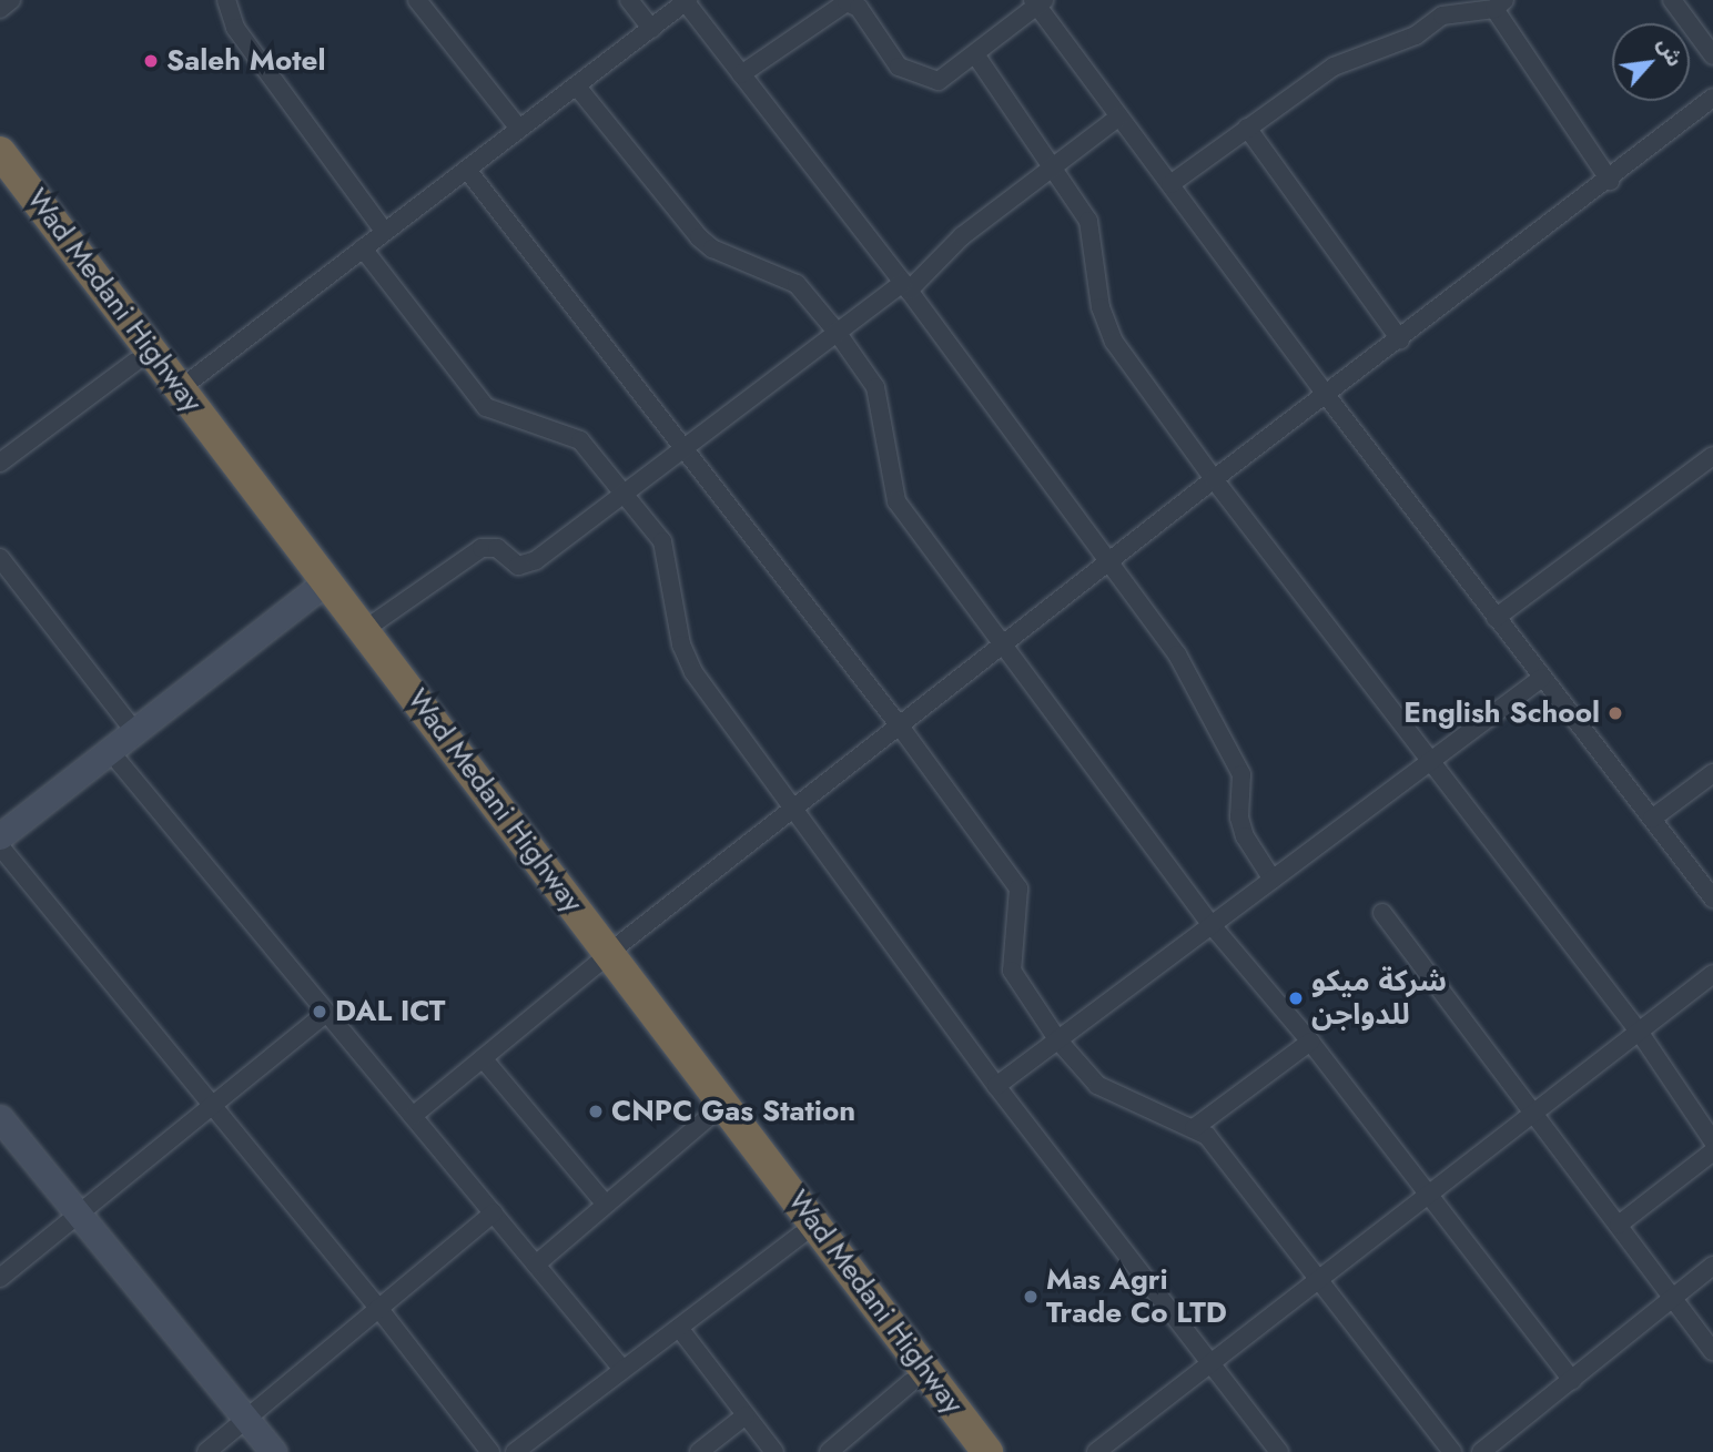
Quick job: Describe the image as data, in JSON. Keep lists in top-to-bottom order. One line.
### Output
{"streets":{"highway":["Wad Medani Highway"]},"places":["Saleh Motel","English School","شركة ميكو للدواجن","DAL ICT","CNPC Gas Station","Mas Agri Trade Co LTD"],"north":"top right"}
